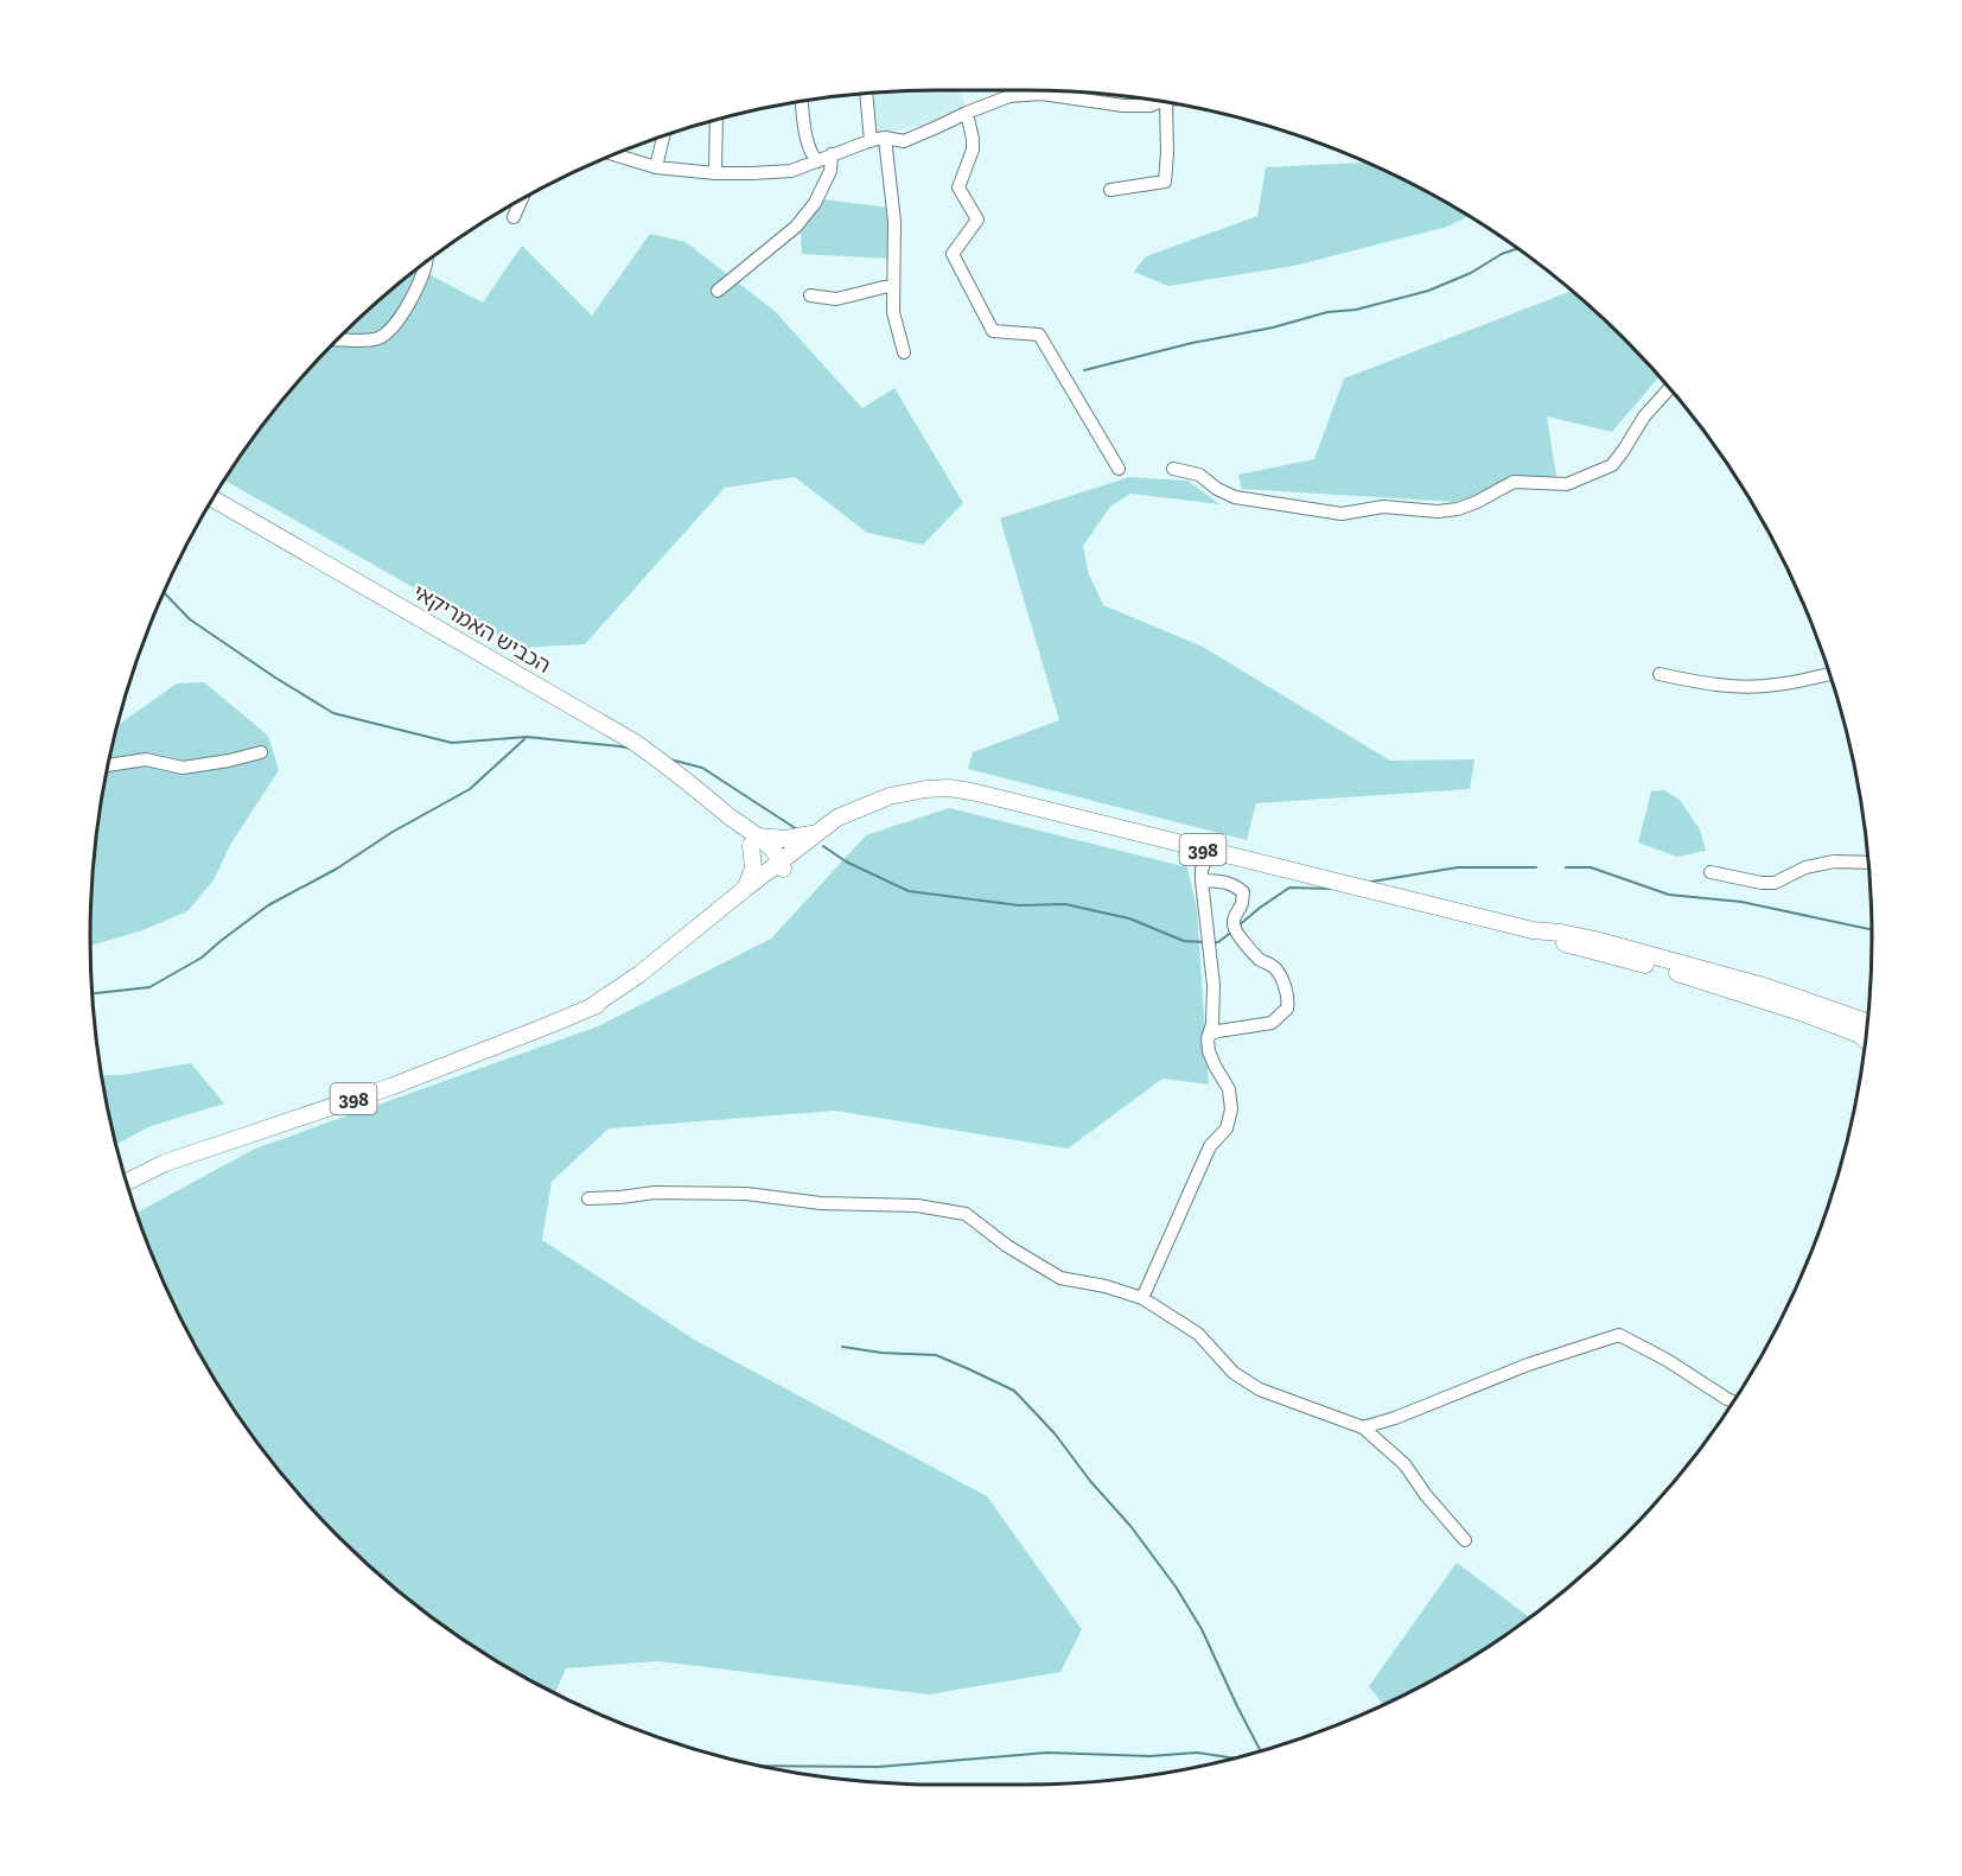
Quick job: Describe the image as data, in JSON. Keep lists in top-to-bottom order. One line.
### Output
{"streets":{"main road":["הכביש האמריקאי","398"]},"crossings":[["הכביש האמריקאי","398"]]}
